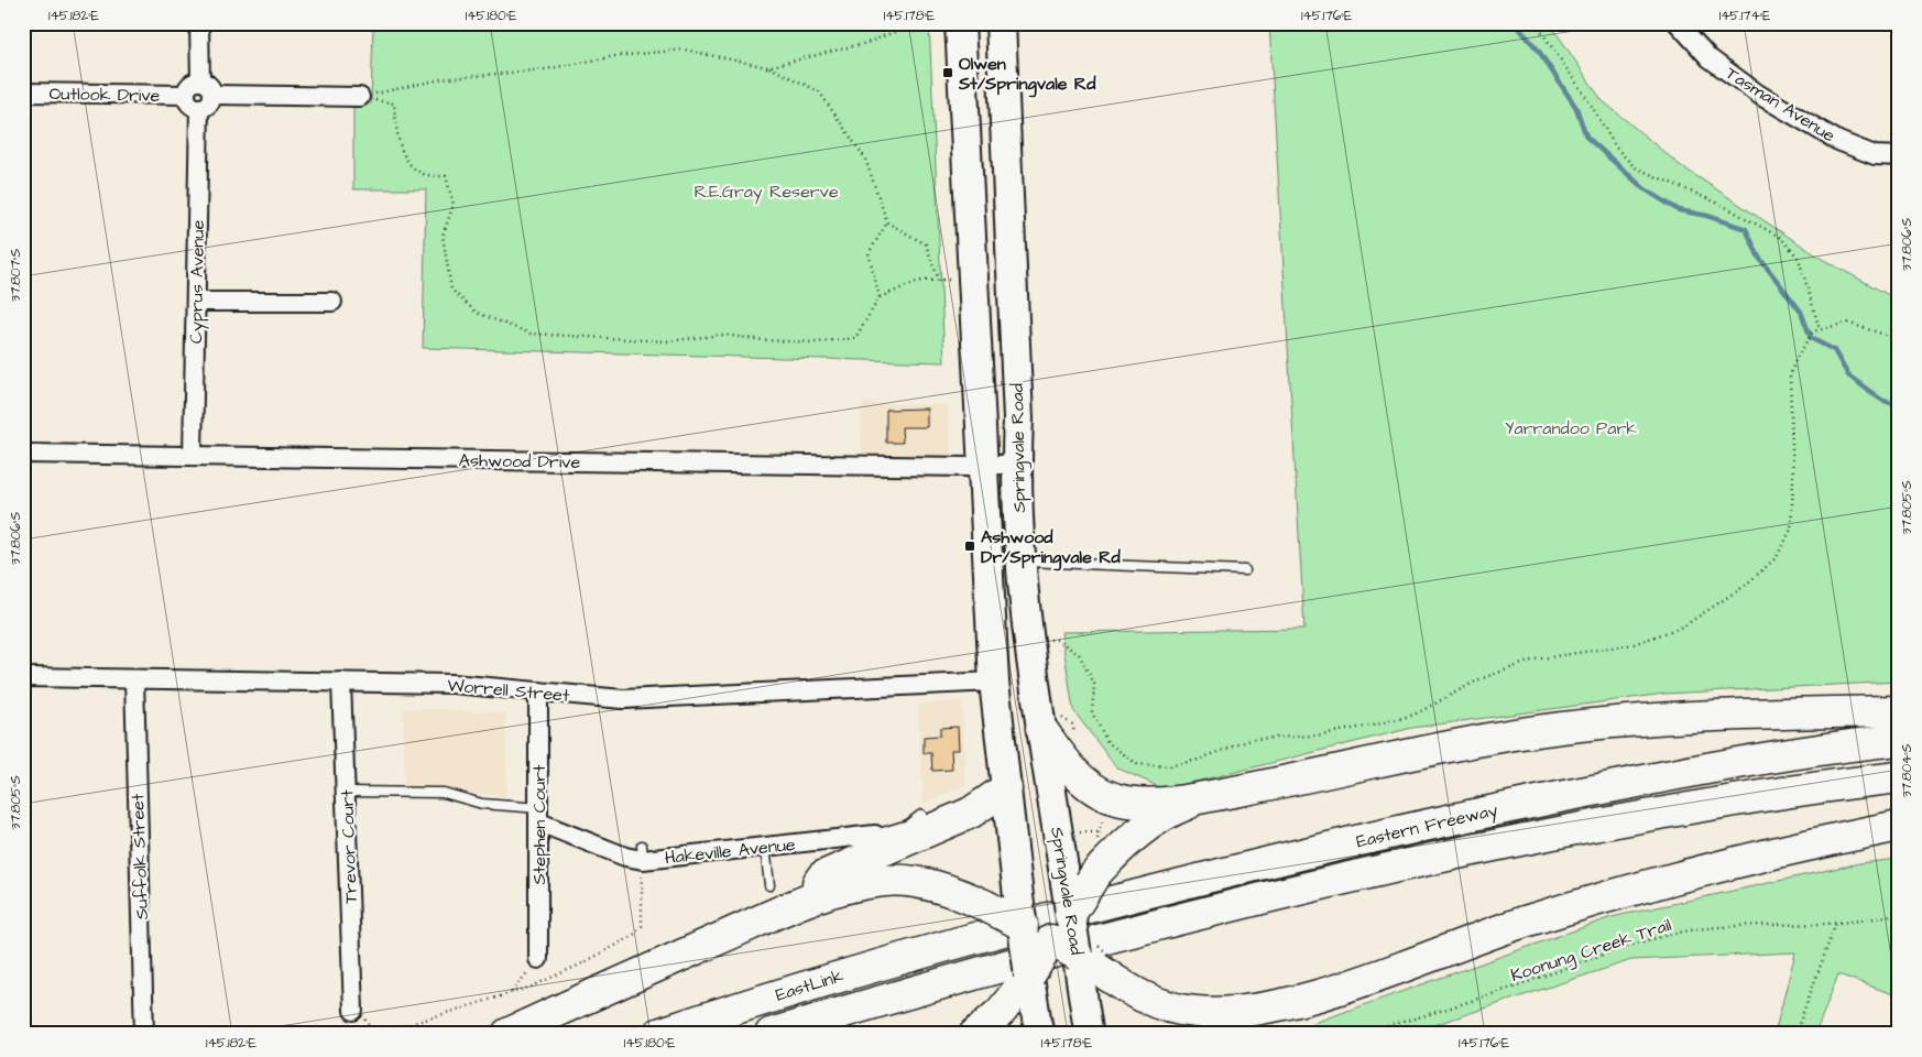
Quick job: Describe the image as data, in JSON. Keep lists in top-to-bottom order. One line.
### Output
{"streets":{"highway":["Springvale Road","Eastern Freeway","EastLink"],"street":["Outlook Drive","Tasman Avenue","Cyprus Avenue","Ashwood Drive","Worrell Street","Stephen Court","Trevor Court","Hakeville Avenue","Suffolk Street"],"path":["Koonung Creek Trail"]},"crossings":[["Outlook Drive","Cyprus Avenue"],["Cyprus Avenue","Ashwood Drive"],["Springvale Road","Ashwood Drive"],["Springvale Road","Worrell Street"],["Springvale Road","Eastern Freeway"],["Springvale Road","EastLink"],["Worrell Street","Stephen Court"],["Worrell Street","Trevor Court"],["Worrell Street","Suffolk Street"],["Stephen Court","Hakeville Avenue"],["Eastern Freeway","EastLink"]],"parks":["R.E.Gray Reserve","Yarrandoo Park"],"places":{"transit":["Olwen St/Springvale Rd","Ashwood Dr/Springvale Rd"]},"coordinates":["145.182°E","145.180°E","145.178°E","145.176°E","145.174°E","37.806°S","37.807°S","37.805°S","37.804°S"]}
